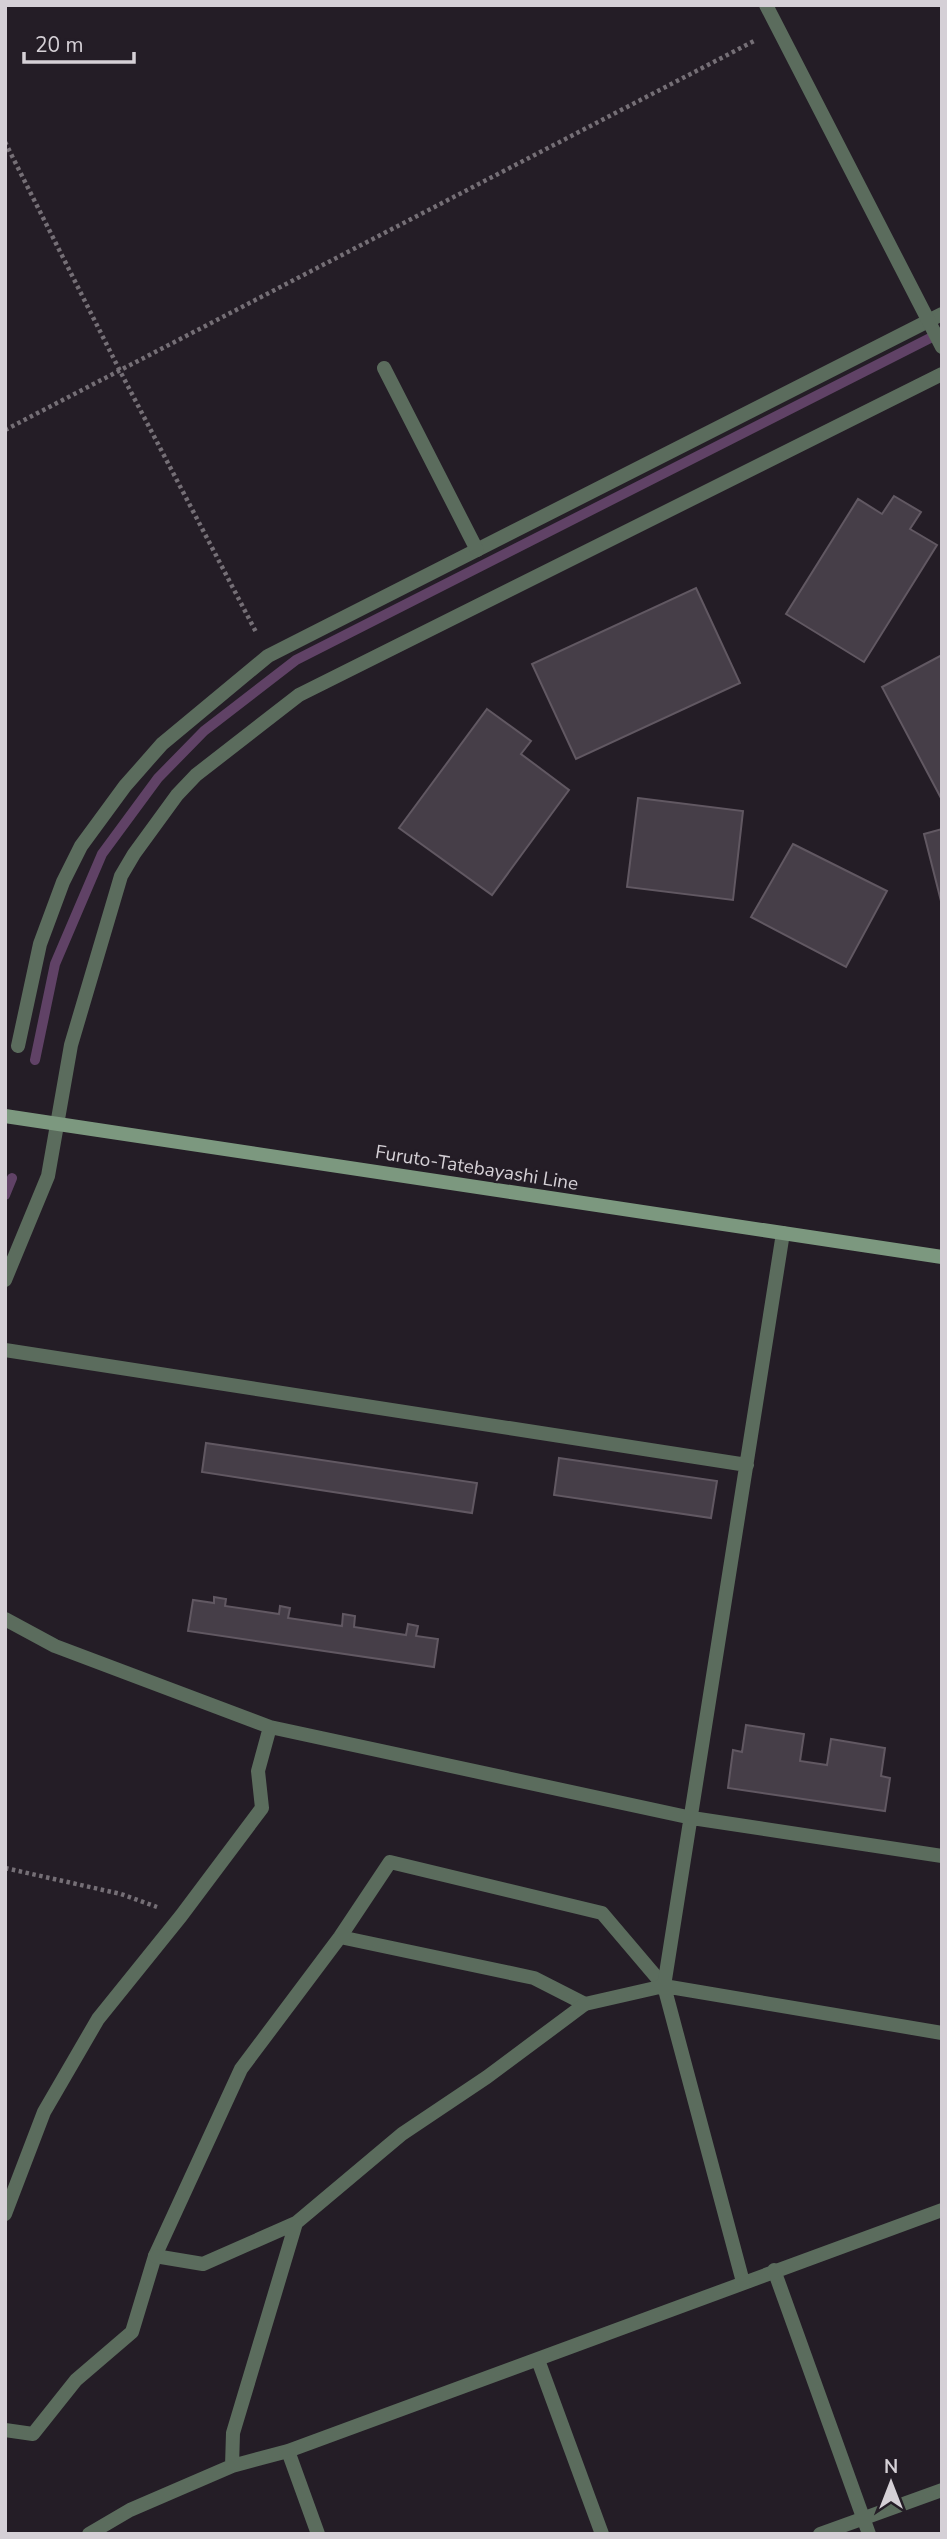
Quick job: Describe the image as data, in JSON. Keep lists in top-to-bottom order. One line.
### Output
{"streets":{"main road":["Furuto-Tatebayashi Line"]},"scale_bar":"20 m","north":"top"}
